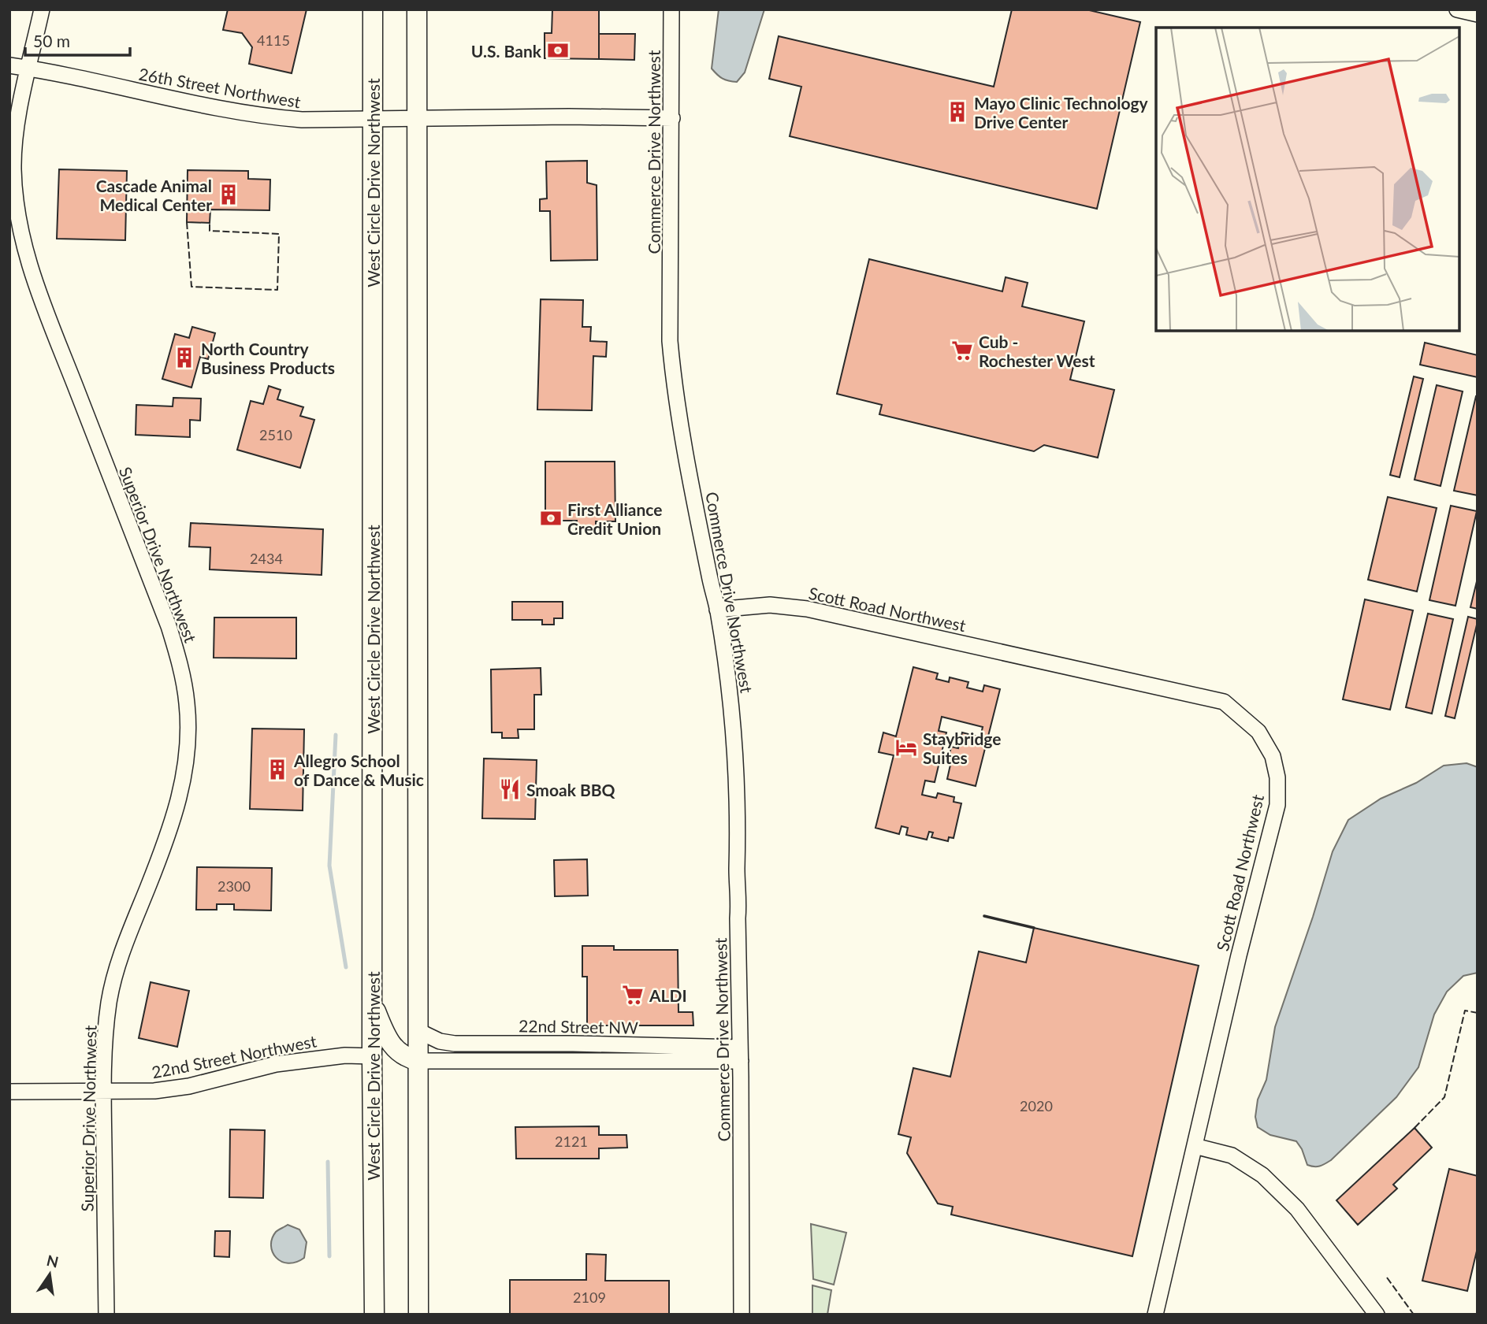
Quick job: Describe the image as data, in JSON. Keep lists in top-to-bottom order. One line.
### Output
{"streets":{"main road":["West Circle Drive Northwest"],"street":["26th Street Northwest","Commerce Drive Northwest","Superior Drive Northwest","Scott Road Northwest","22nd Street NW","22nd Street Northwest"]},"crossings":[["26th Street Northwest","Commerce Drive Northwest"],["26th Street Northwest","West Circle Drive Northwest"],["26th Street Northwest","Superior Drive Northwest"],["Commerce Drive Northwest","Scott Road Northwest"],["Commerce Drive Northwest","22nd Street NW"],["West Circle Drive Northwest","22nd Street Northwest"],["Superior Drive Northwest","22nd Street Northwest"]],"places":{"bank":["U.S. Bank","First Alliance Credit Union"],"building":["Mayo Clinic Technology Drive Center","Cascade Animal Medical Center","North Country Business Products","Allegro School of Dance & Music"],"supermarket":["Cub - Rochester West","ALDI"],"hotel":["Staybridge Suites"],"restaurant":["Smoak BBQ"]},"house_numbers":["4115","2510","2434","2300","2020","2121","2109"],"scale_bar":"50 m","north":"top"}
